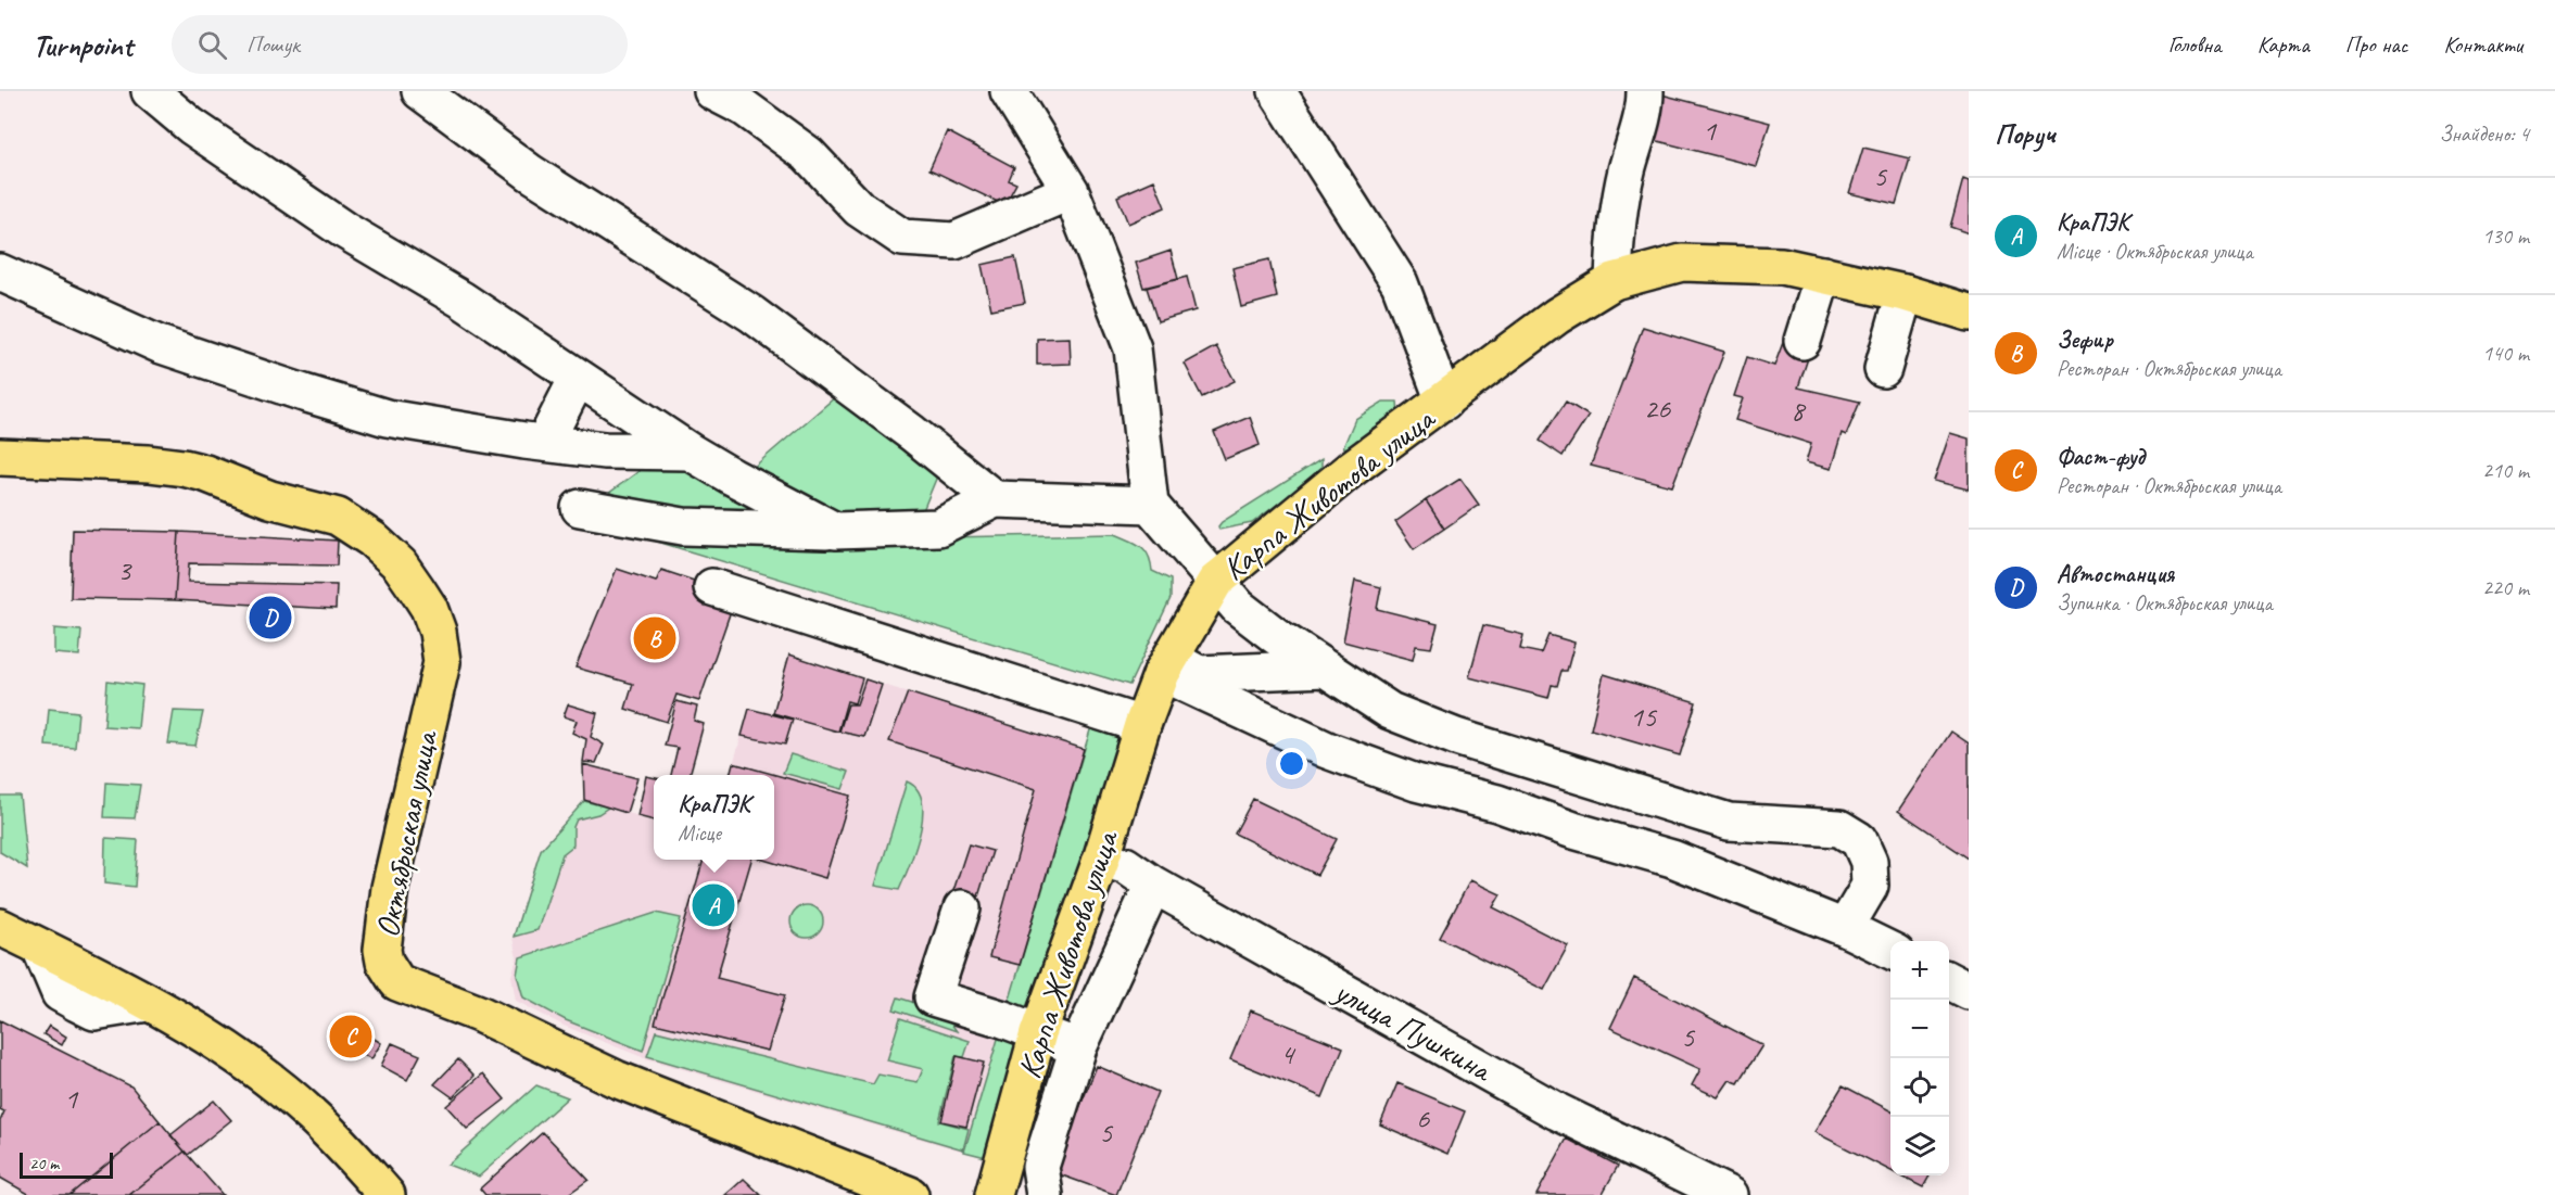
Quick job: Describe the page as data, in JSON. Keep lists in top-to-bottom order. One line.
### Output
{"streets":{"main road":["Карпа Животова улица","Октябрьская улица"],"street":["улица Пушкина"]},"crossings":[["Карпа Животова улица","улица Пушкина"]],"house_numbers":["1","5","26","8","3","15","5","4","1","6","5"],"scale_bar":"20 m","page":{"header":"Turnpoint","search":"Пошук","nav":["Головна","Карта","Про нас","Контакти"],"heading":["Поруч","Знайдено: 4"],"list":[{"mark":"A","name":"КраПЭК","note":"Місце · Октябрьская улица","value":"130 m"},{"mark":"B","name":"Зефир","note":"Ресторан · Октябрьская улица","value":"140 m"},{"mark":"C","name":"Фаст-фуд","note":"Ресторан · Октябрьская улица","value":"210 m"},{"mark":"D","name":"Автостанция","note":"Зупинка · Октябрьская улица","value":"220 m"}],"pins":["D","B","A","C"],"popup":["КраПЭК","Місце"],"map_buttons":["+","−"],"scale":"20 m"}}
